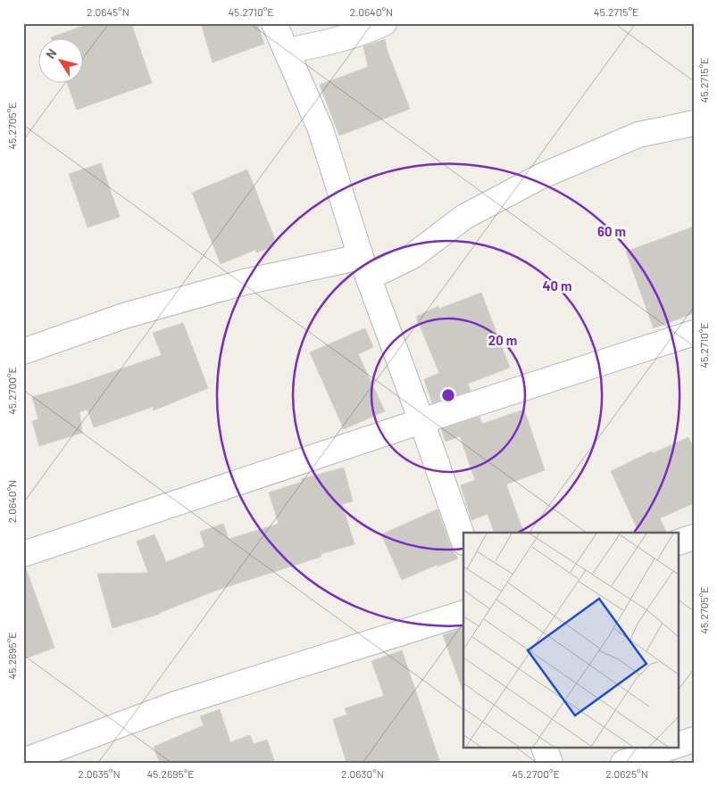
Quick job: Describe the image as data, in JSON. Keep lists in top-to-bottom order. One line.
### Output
{"north":"top left","coordinates":["2.0645°N","45.2710°E","2.0640°N","45.2715°E","45.2705°E","45.2700°E","45.2695°E","2.0635°N","2.0630°N","2.0625°N"],"rings":["60 m","40 m","20 m"]}
